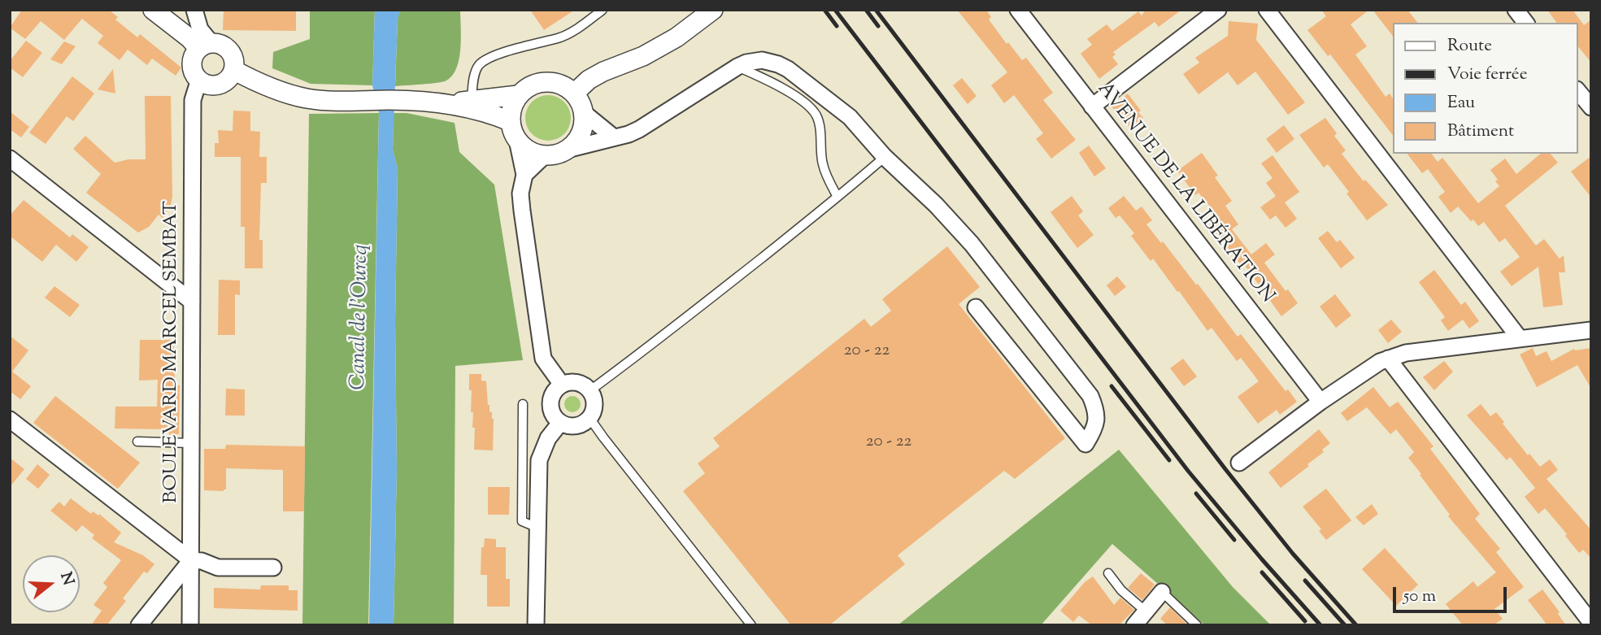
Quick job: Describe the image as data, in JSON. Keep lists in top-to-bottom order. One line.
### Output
{"streets":{"street":["AVENUE DE LA LIBÉRATION","BOULEVARD MARCEL SEMBAT"]},"water":["Canal de l'Ourcq"],"house_numbers":["20 - 22","20 - 22"],"legend":["Route","Voie ferrée","Eau","Bâtiment"],"scale_bar":"50 m","north":"right"}
